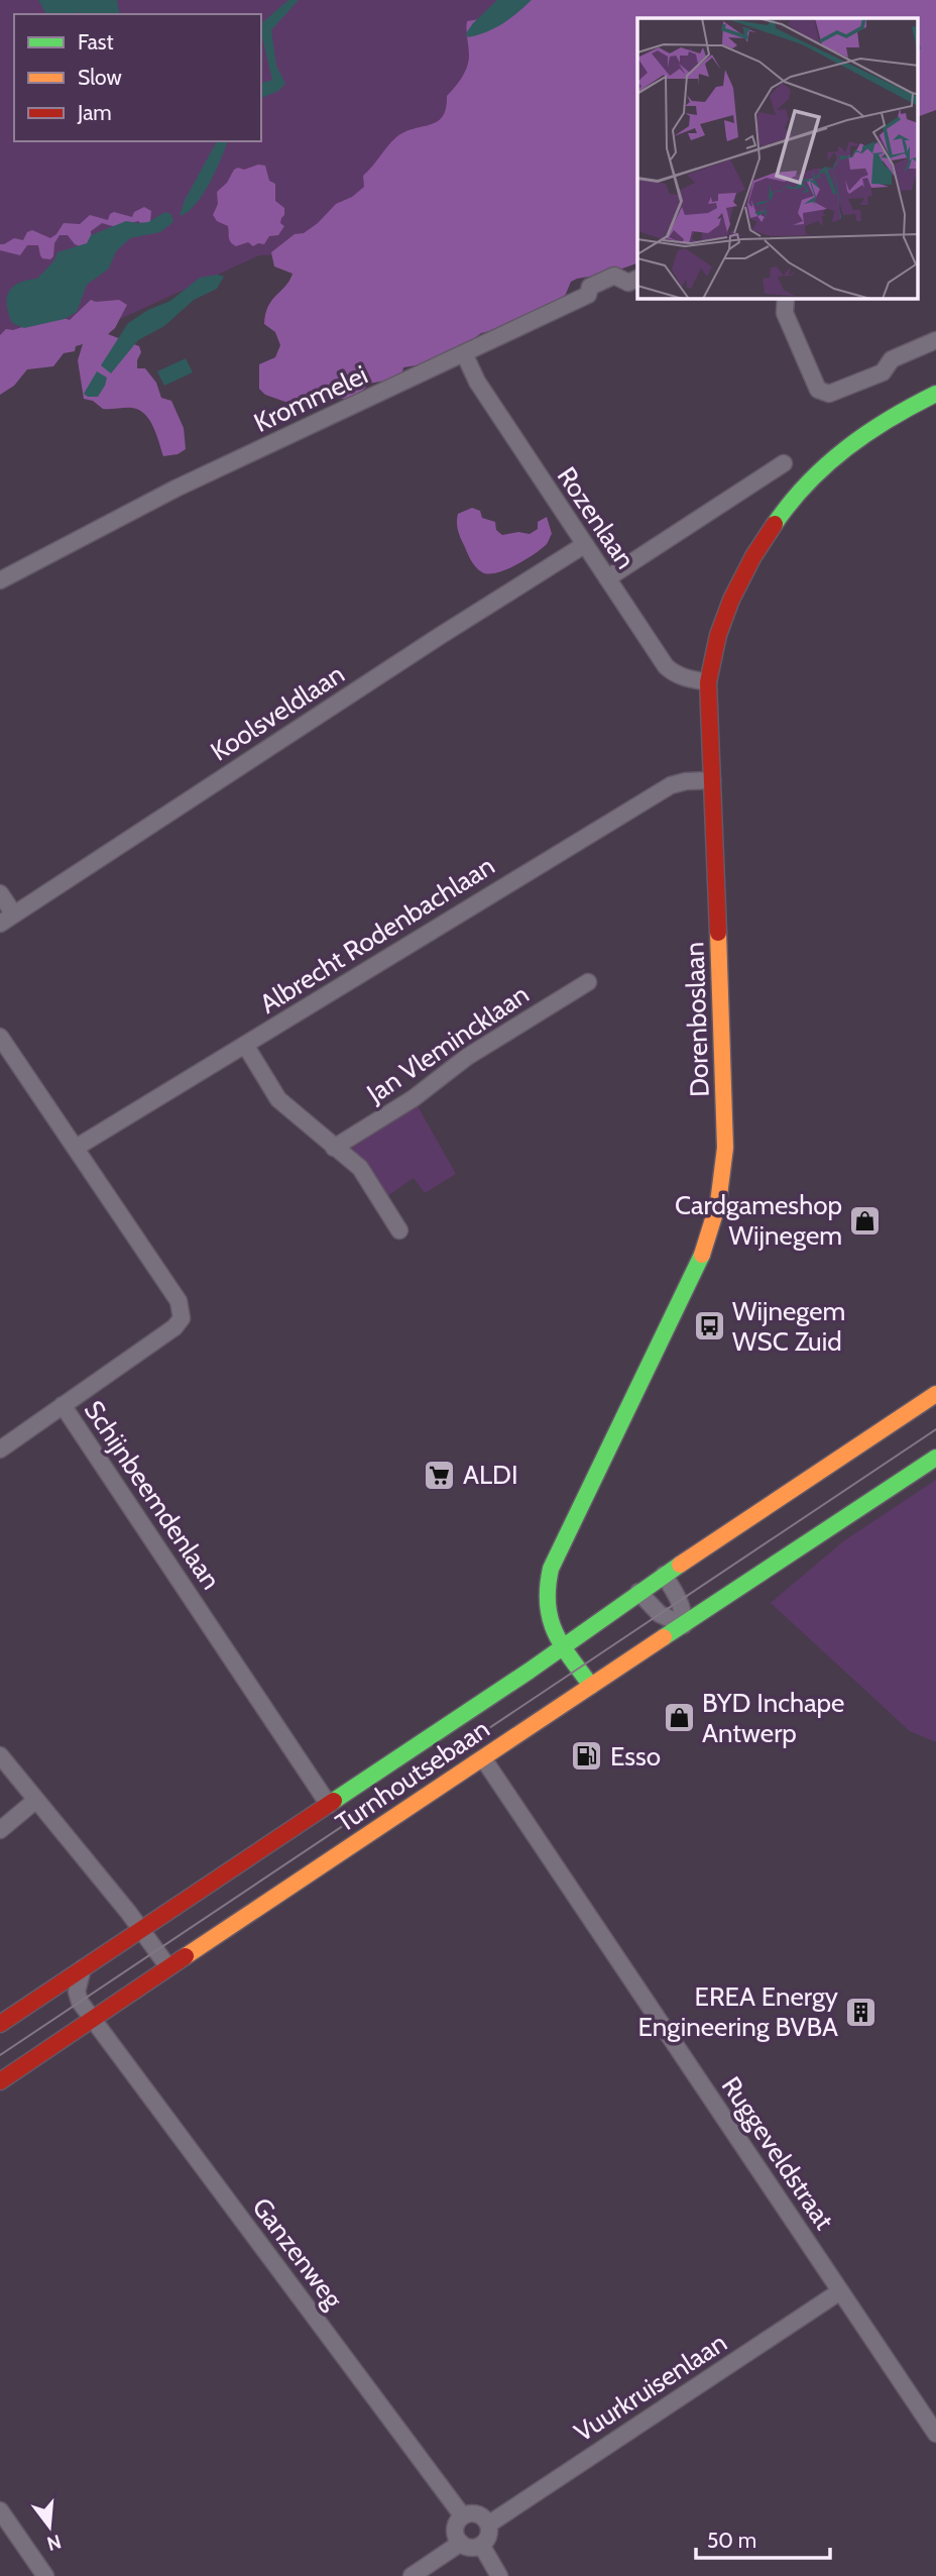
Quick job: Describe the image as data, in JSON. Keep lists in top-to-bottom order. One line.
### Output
{"streets":{"main road":["Dorenboslaan","Turnhoutsebaan"],"street":["Krommelei","Rozenlaan","Koolsveldlaan","Albrecht Rodenbachlaan","Jan Vlemincklaan","Schijnbeemdenlaan","Ruggeveldstraat","Ganzenweg","Vuurkruisenlaan"]},"crossings":[["Krommelei","Rozenlaan"],["Rozenlaan","Koolsveldlaan"],["Rozenlaan","Dorenboslaan"],["Albrecht Rodenbachlaan","Dorenboslaan"],["Albrecht Rodenbachlaan","Schijnbeemdenlaan"],["Dorenboslaan","Turnhoutsebaan"],["Schijnbeemdenlaan","Turnhoutsebaan"],["Turnhoutsebaan","Ruggeveldstraat"],["Turnhoutsebaan","Ganzenweg"],["Ruggeveldstraat","Vuurkruisenlaan"],["Ganzenweg","Vuurkruisenlaan"]],"places":{"shop":["Cardgameshop Wijnegem","BYD Inchape Antwerp"],"bus stop":["Wijnegem WSC Zuid"],"supermarket":["ALDI"],"fuel station":["Esso"],"building":["EREA Energy Engineering BVBA"]},"legend":["Fast","Slow","Jam"],"scale_bar":"50 m","north":"bottom"}
